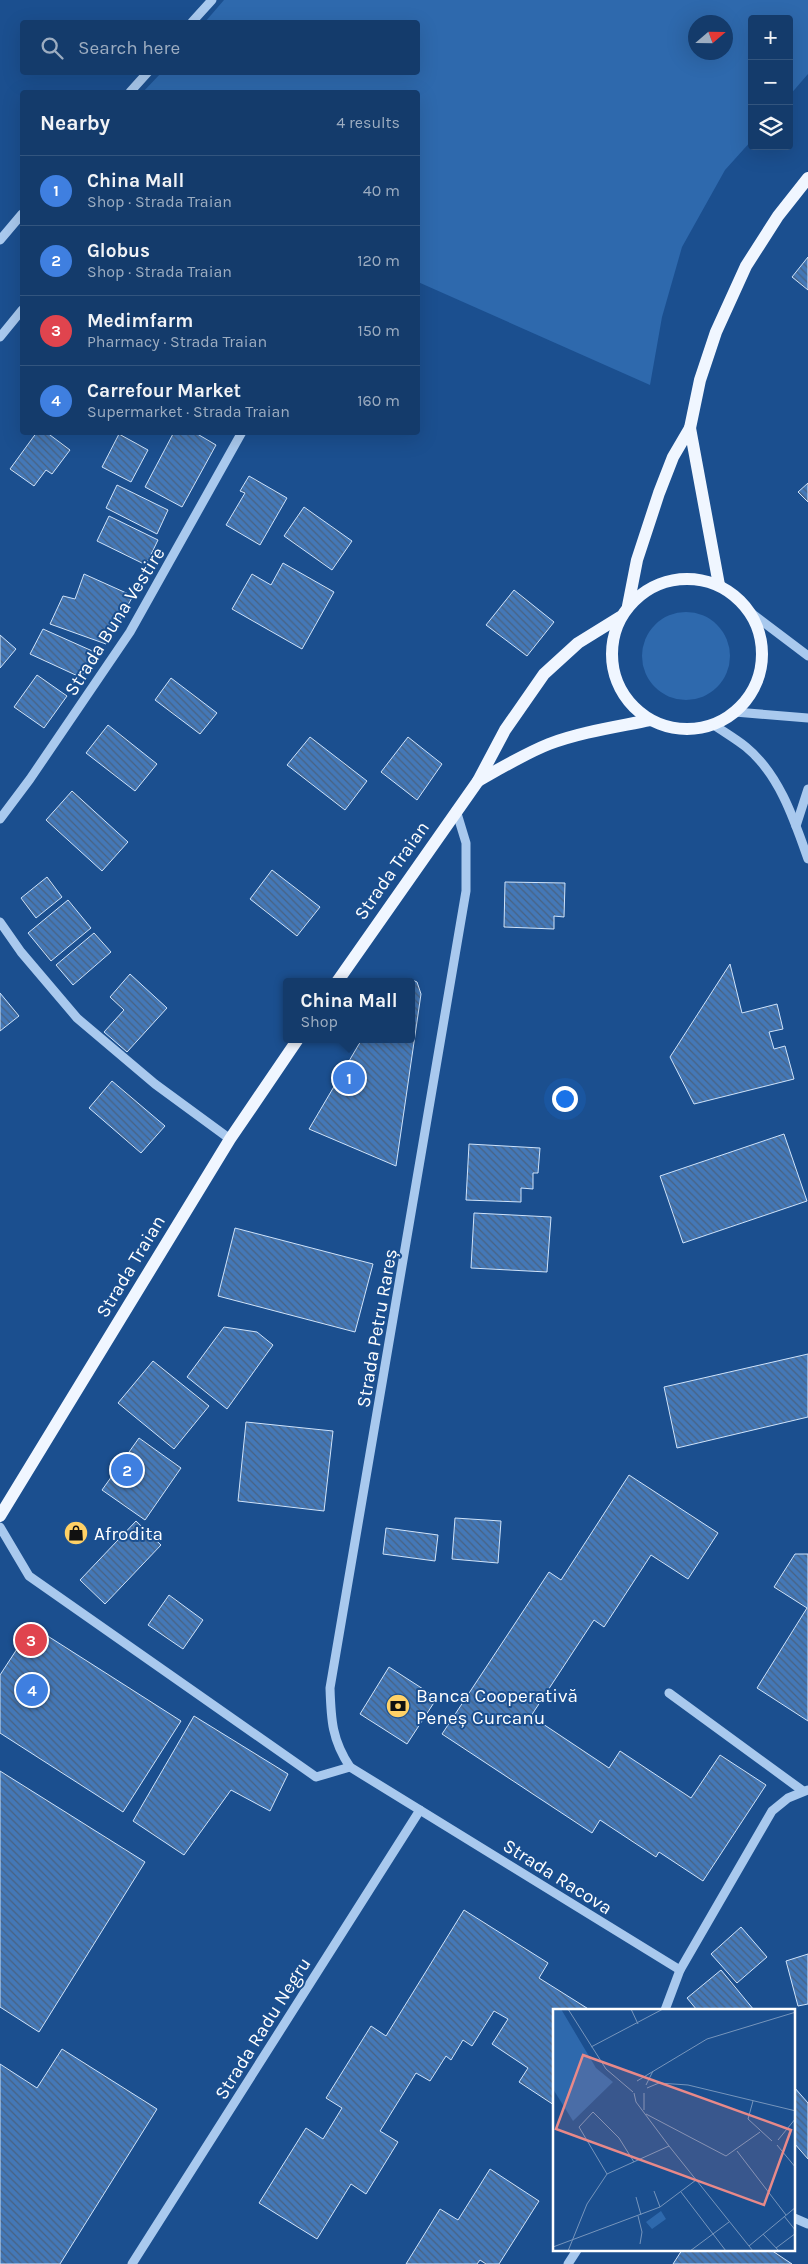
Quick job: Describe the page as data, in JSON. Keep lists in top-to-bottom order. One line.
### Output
{"streets":{"main road":["Strada Traian"],"street":["Strada Buna Vestire","Strada Petru Rareș","Strada Racova","Strada Radu Negru"]},"crossings":[["Strada Traian","Strada Petru Rareș"],["Strada Petru Rareș","Strada Racova"],["Strada Petru Rareș","Strada Radu Negru"],["Strada Racova","Strada Radu Negru"]],"places":{"shop":["Afrodita"],"bank":["Banca Cooperativă Peneș Curcanu"]},"north":"right","page":{"map_buttons":["+","−"],"search":"Search here","heading":["Nearby","4 results"],"list":[{"mark":"1","name":"China Mall","note":"Shop · Strada Traian","value":"40 m"},{"mark":"2","name":"Globus","note":"Shop · Strada Traian","value":"120 m"},{"mark":"3","name":"Medimfarm","note":"Pharmacy · Strada Traian","value":"150 m"},{"mark":"4","name":"Carrefour Market","note":"Supermarket · Strada Traian","value":"160 m"}],"popup":["China Mall","Shop"],"pins":["1","2","3","4"]}}
